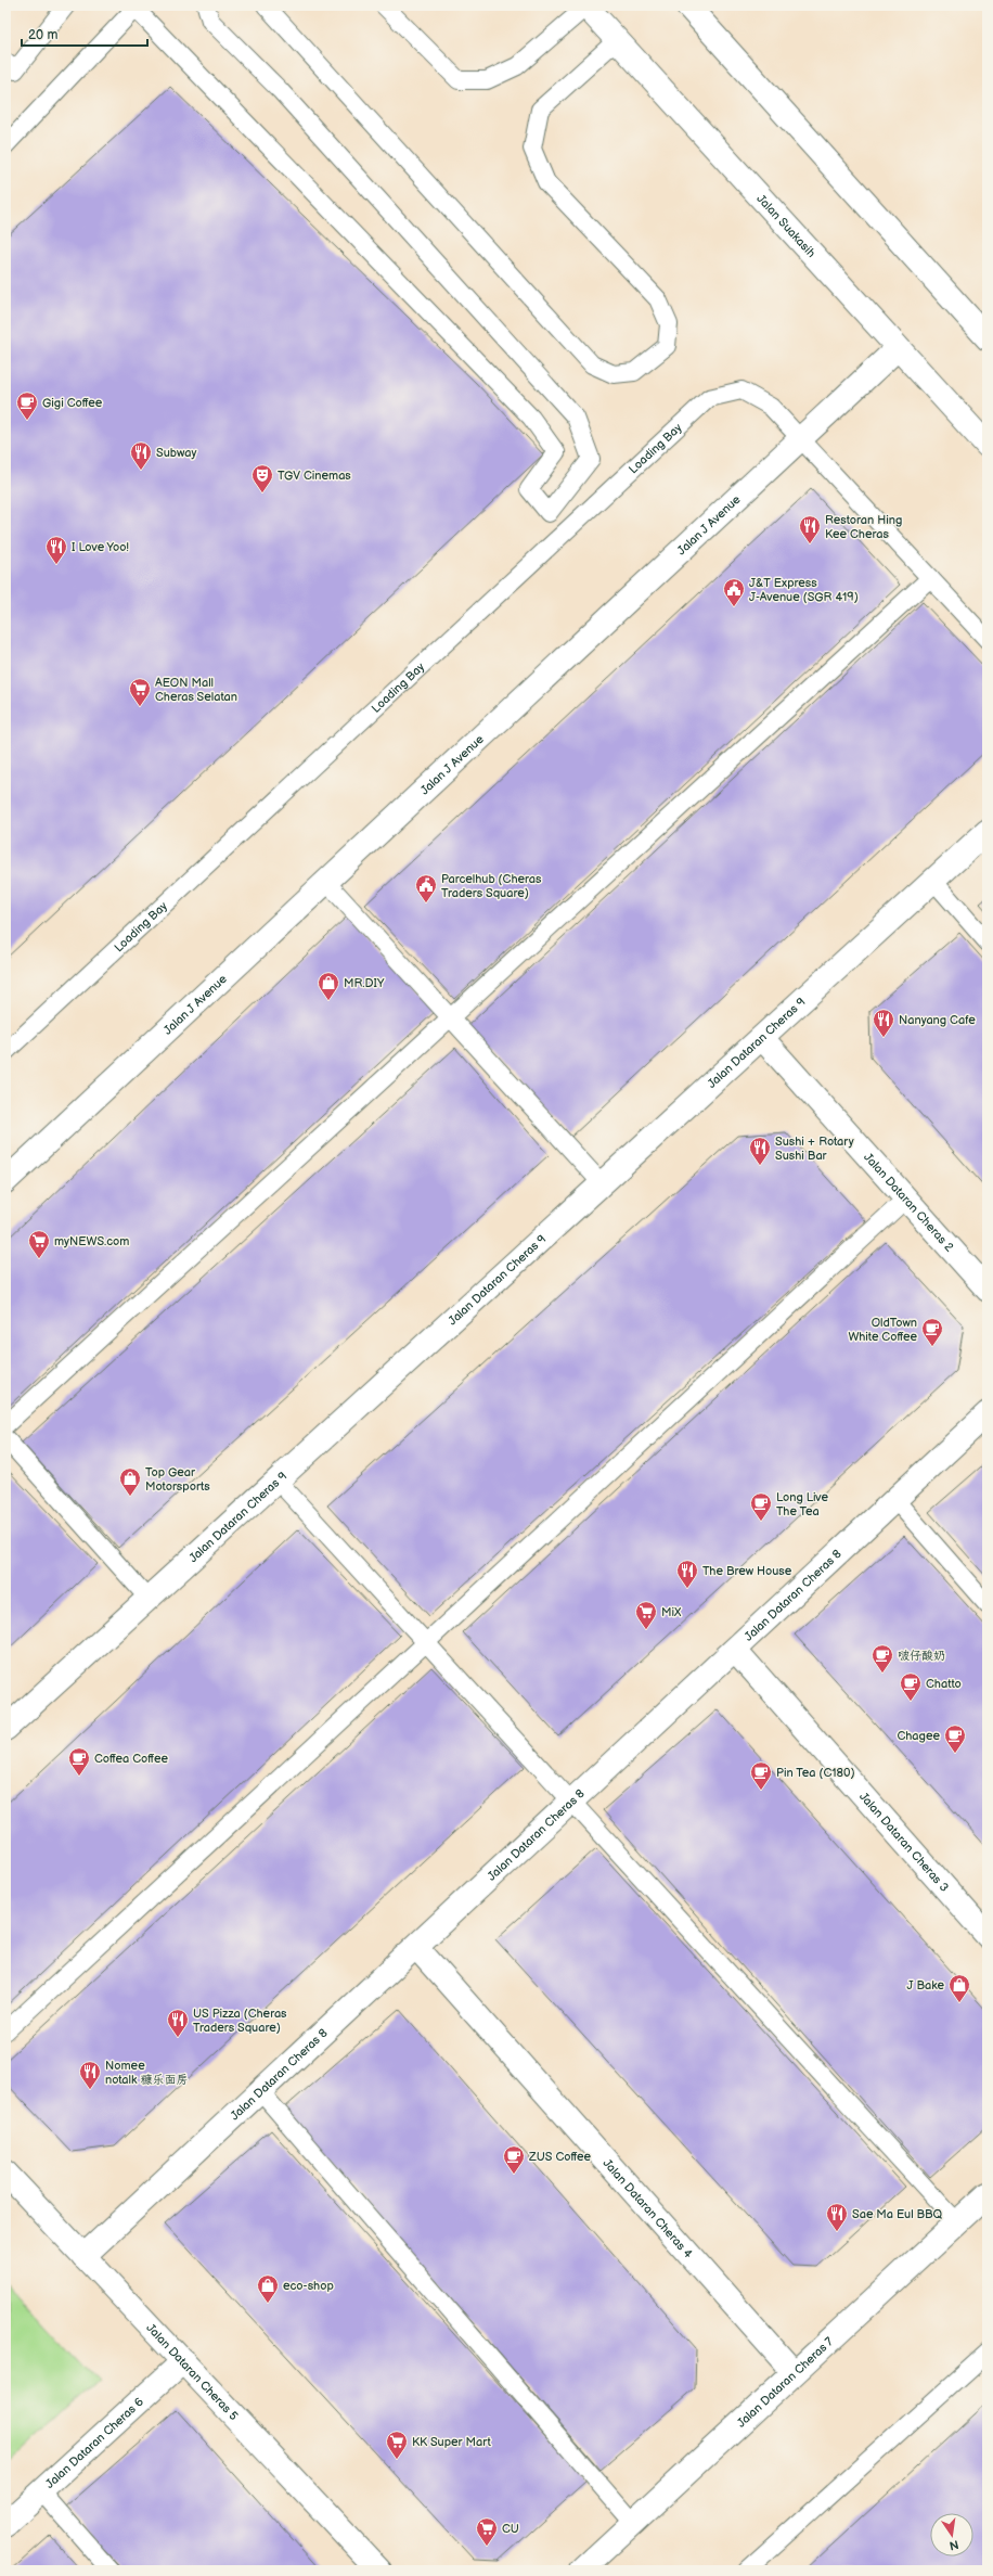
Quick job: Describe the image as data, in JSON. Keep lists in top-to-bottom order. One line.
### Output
{"streets":{"street":["Jalan Suakasih","Jalan J Avenue","Jalan Dataran Cheras 9","Jalan Dataran Cheras 2","Jalan Dataran Cheras 8","Jalan Dataran Cheras 3","Jalan Dataran Cheras 4","Jalan Dataran Cheras 5","Jalan Dataran Cheras 7","Jalan Dataran Cheras 6"],"lane":["Loading Bay"]},"crossings":[["Jalan Suakasih","Jalan J Avenue"],["Loading Bay","Jalan J Avenue"],["Jalan Dataran Cheras 9","Jalan Dataran Cheras 2"],["Jalan Dataran Cheras 8","Jalan Dataran Cheras 3"],["Jalan Dataran Cheras 8","Jalan Dataran Cheras 4"],["Jalan Dataran Cheras 8","Jalan Dataran Cheras 5"],["Jalan Dataran Cheras 4","Jalan Dataran Cheras 7"],["Jalan Dataran Cheras 5","Jalan Dataran Cheras 6"]],"places":{"cafe":["Gigi Coffee","OldTown White Coffee","Long Live The Tea","啵仔酸奶","Chatto","Chagee","Coffea Coffee","Pin Tea (C180)","ZUS Coffee"],"restaurant":["Subway","Restoran Hing Kee Cheras","I Love Yoo!","Nanyang Cafe","Sushi + Rotary Sushi Bar","The Brew House","US Pizza (Cheras Traders Square)","Nomee notalk 糠乐面房","Sae Ma Eul BBQ"],"theatre":["TGV Cinemas"],"public building":["J&T Express J-Avenue (SGR 419)","Parcelhub (Cheras Traders Square)"],"supermarket":["AEON Mall Cheras Selatan","myNEWS.com","MiX","KK Super Mart","CU"],"shop":["MR.DIY","Top Gear Motorsports","J Bake","eco-shop"]},"scale_bar":"20 m","north":"bottom"}
